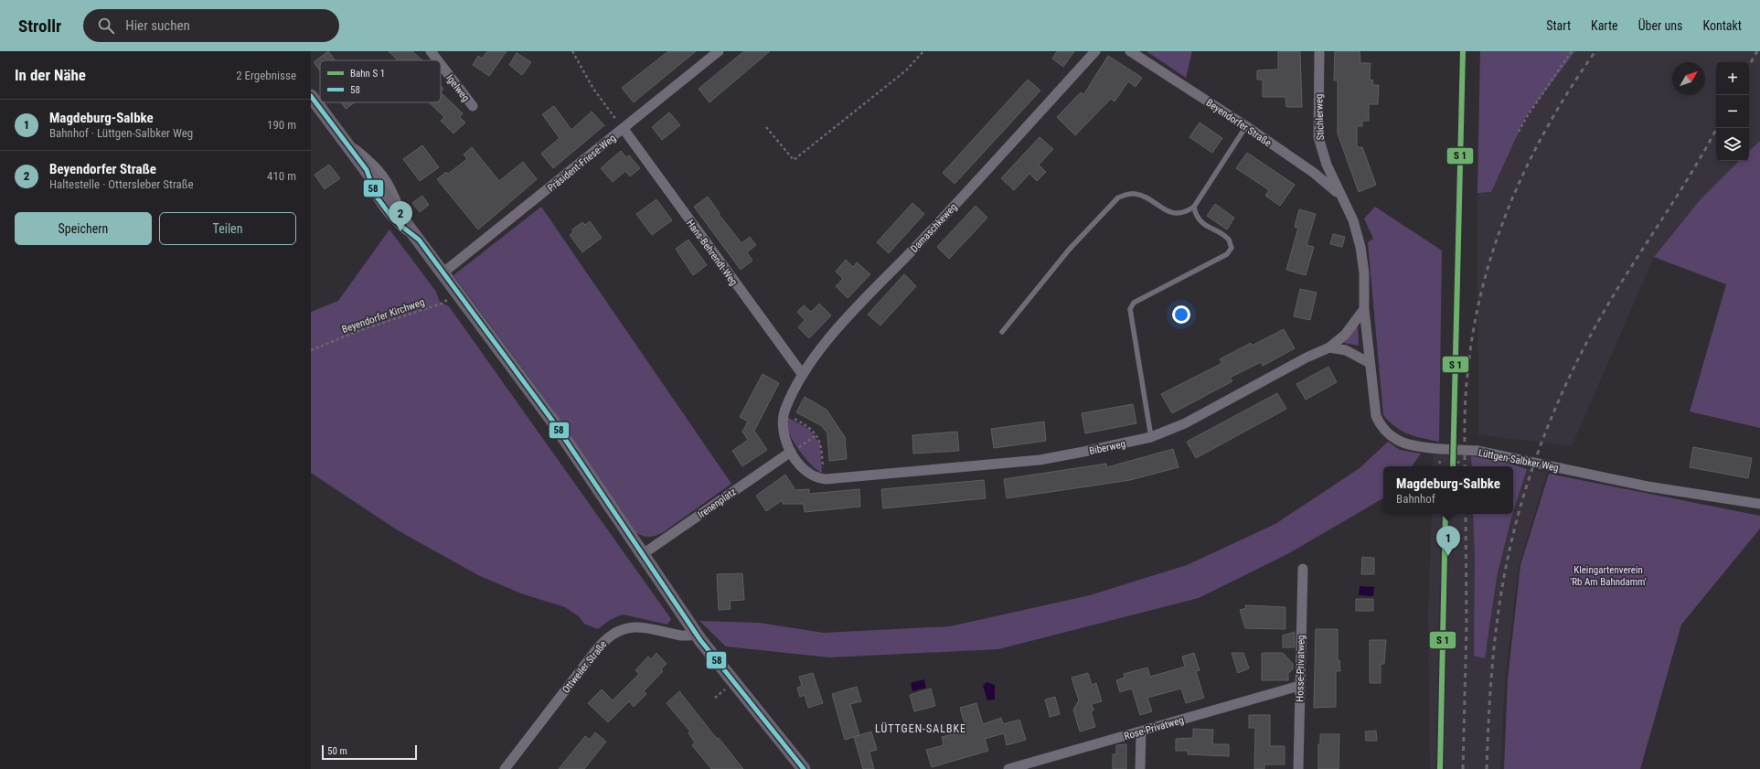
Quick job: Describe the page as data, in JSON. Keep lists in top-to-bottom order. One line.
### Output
{"streets":{"street":["Igelweg","Stichlerweg","Beyendorfer Straße","Präsident-Friese-Weg","Damaschkeweg","Hans-Behrendt-Weg","Biberweg","Lüttgen-Salbker Weg","Irenenplatz","Ottweiler Straße","Hosse-Privatweg","Rose-Privatweg"],"path":["Beyendorfer Kirchweg"]},"crossings":[["Stichlerweg","Beyendorfer Straße"],["Stichlerweg","Lüttgen-Salbker Weg"],["Beyendorfer Straße","Lüttgen-Salbker Weg"],["Präsident-Friese-Weg","Hans-Behrendt-Weg"],["Damaschkeweg","Hans-Behrendt-Weg"],["Biberweg","Lüttgen-Salbker Weg"],["Hosse-Privatweg","Rose-Privatweg"]],"districts":["LÜTTGEN-SALBKE"],"parks":["Kleingartenverein 'Rb Am Bahndamm'"],"lines":["transit line 58"],"legend":["Bahn S 1","58"],"scale_bar":"50 m","north":"top right","page":{"header":"Strollr","search":"Hier suchen","nav":["Start","Karte","Über uns","Kontakt"],"heading":["In der Nähe","2 Ergebnisse"],"map_buttons":["+","−"],"list":[{"mark":"1","name":"Magdeburg-Salbke","note":"Bahnhof · Lüttgen-Salbker Weg","value":"190 m"},{"mark":"2","name":"Beyendorfer Straße","note":"Haltestelle · Ottersleber Straße","value":"410 m"}],"buttons":["Speichern","Teilen"],"pins":["2","1"],"popup":["Magdeburg-Salbke","Bahnhof"],"scale":"50 m"}}
